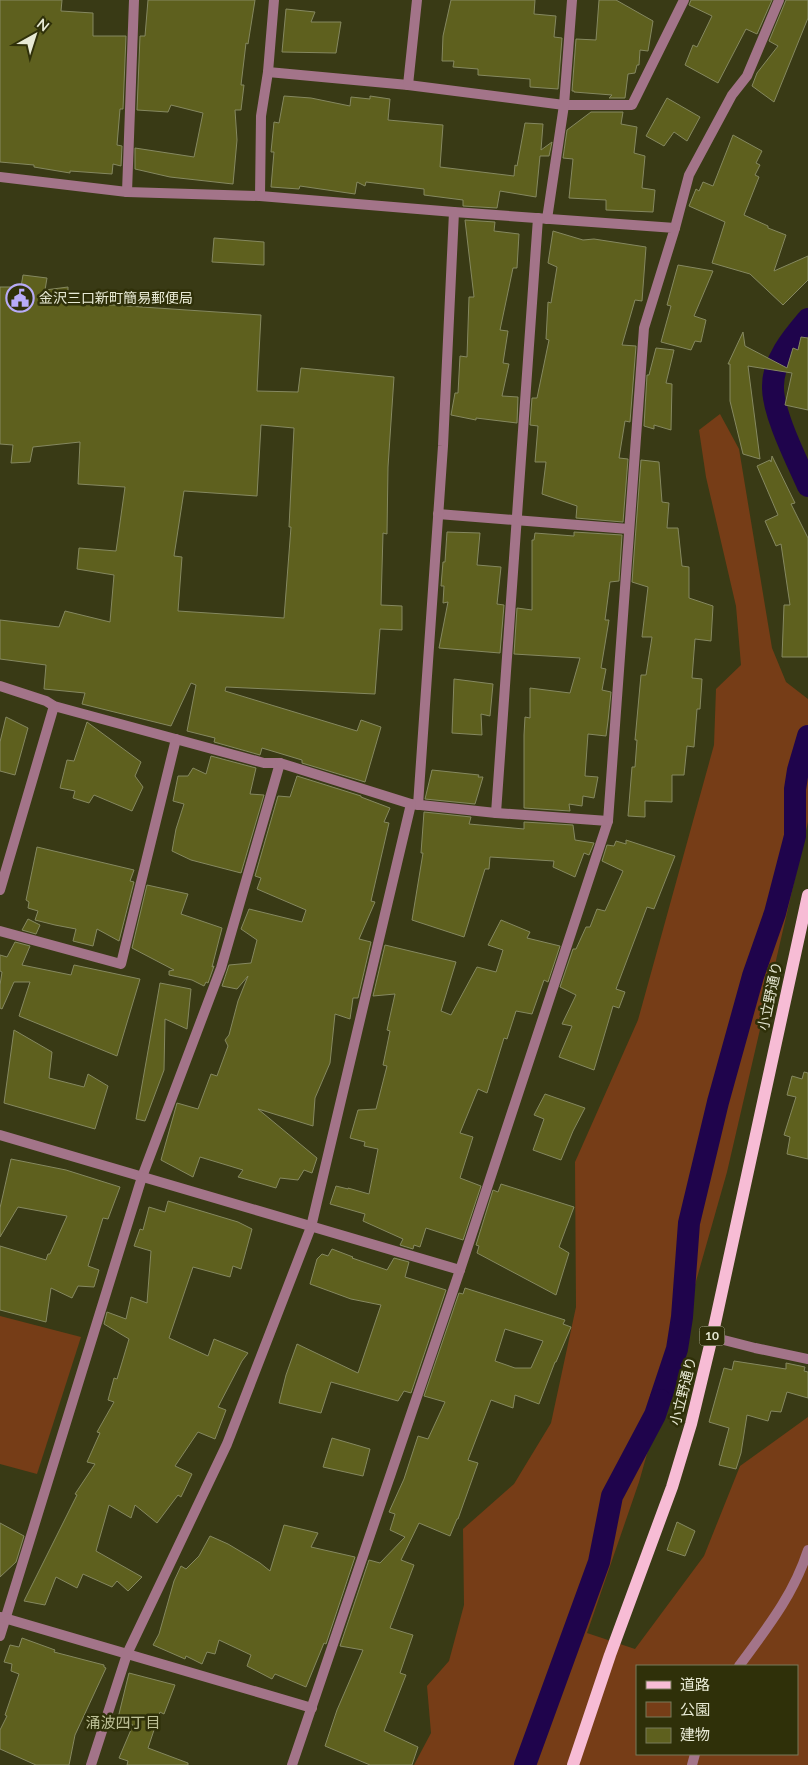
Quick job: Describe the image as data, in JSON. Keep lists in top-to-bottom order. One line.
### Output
{"streets":{"main road":["小立野通り","10"]},"districts":["涌波四丁目"],"places":{"public building":["金沢三口新町簡易郵便局"]},"legend":["道路","公園","建物"],"north":"top right"}
